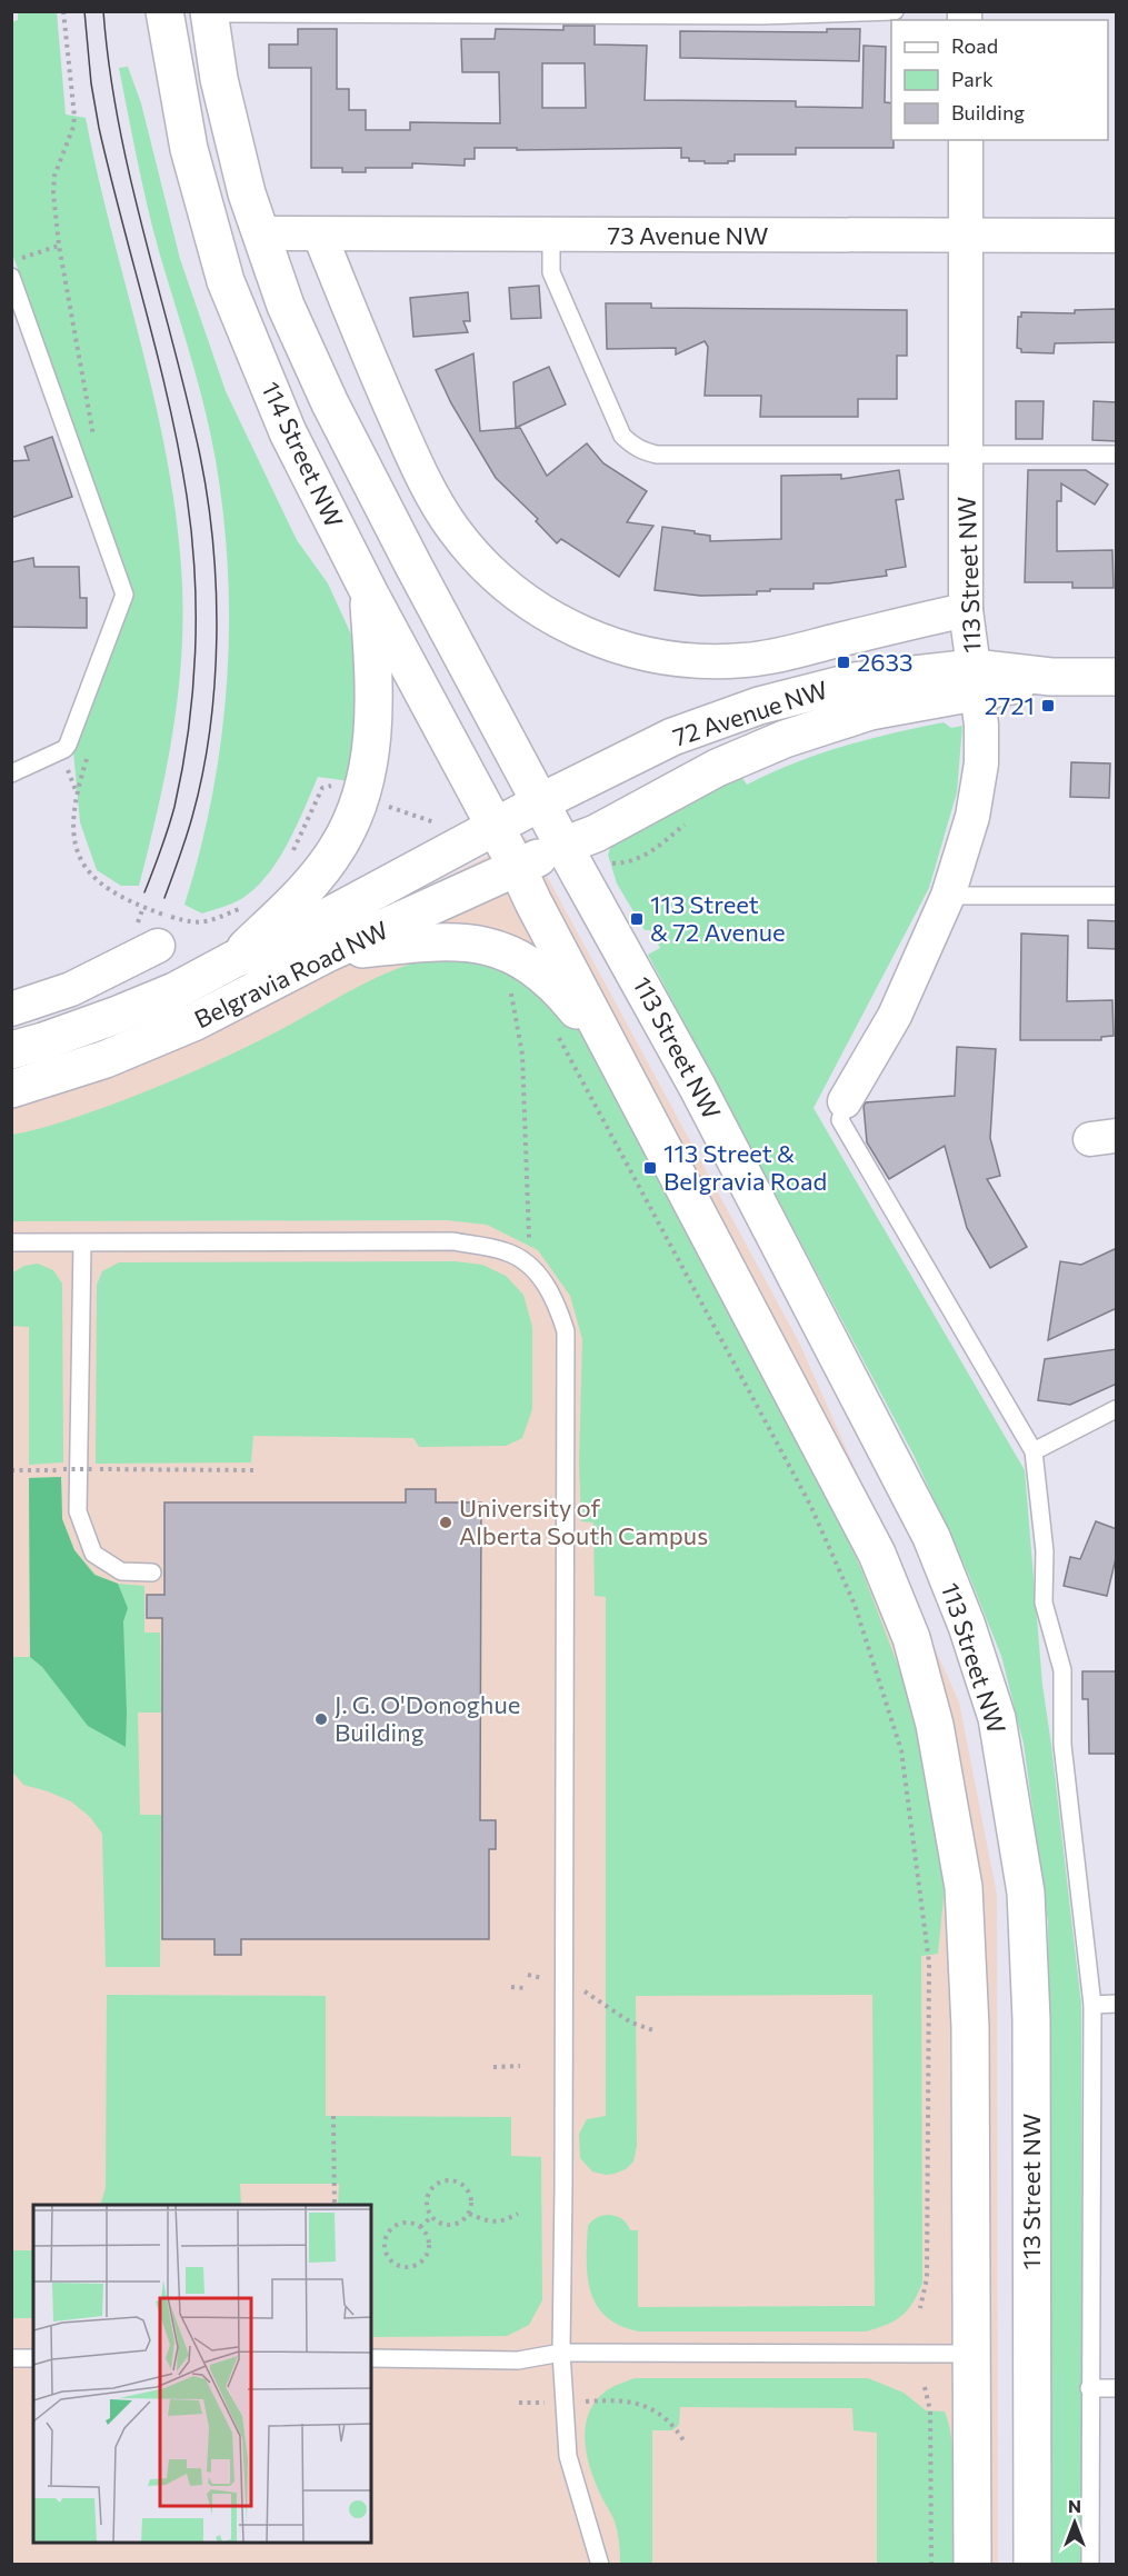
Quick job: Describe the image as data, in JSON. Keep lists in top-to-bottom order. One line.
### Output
{"streets":{"main road":["114 Street NW","113 Street NW","72 Avenue NW","Belgravia Road NW"],"street":["73 Avenue NW"]},"crossings":[["73 Avenue NW","114 Street NW"],["73 Avenue NW","113 Street NW"],["73 Avenue NW","72 Avenue NW"],["114 Street NW","113 Street NW"],["114 Street NW","72 Avenue NW"],["114 Street NW","Belgravia Road NW"],["113 Street NW","72 Avenue NW"],["113 Street NW","Belgravia Road NW"],["72 Avenue NW","Belgravia Road NW"]],"places":{"transit":["2633","2721","113 Street & 72 Avenue","113 Street & Belgravia Road"],"other":["University of Alberta South Campus","J. G. O'Donoghue Building"]},"legend":["Road","Park","Building"],"north":"top"}
